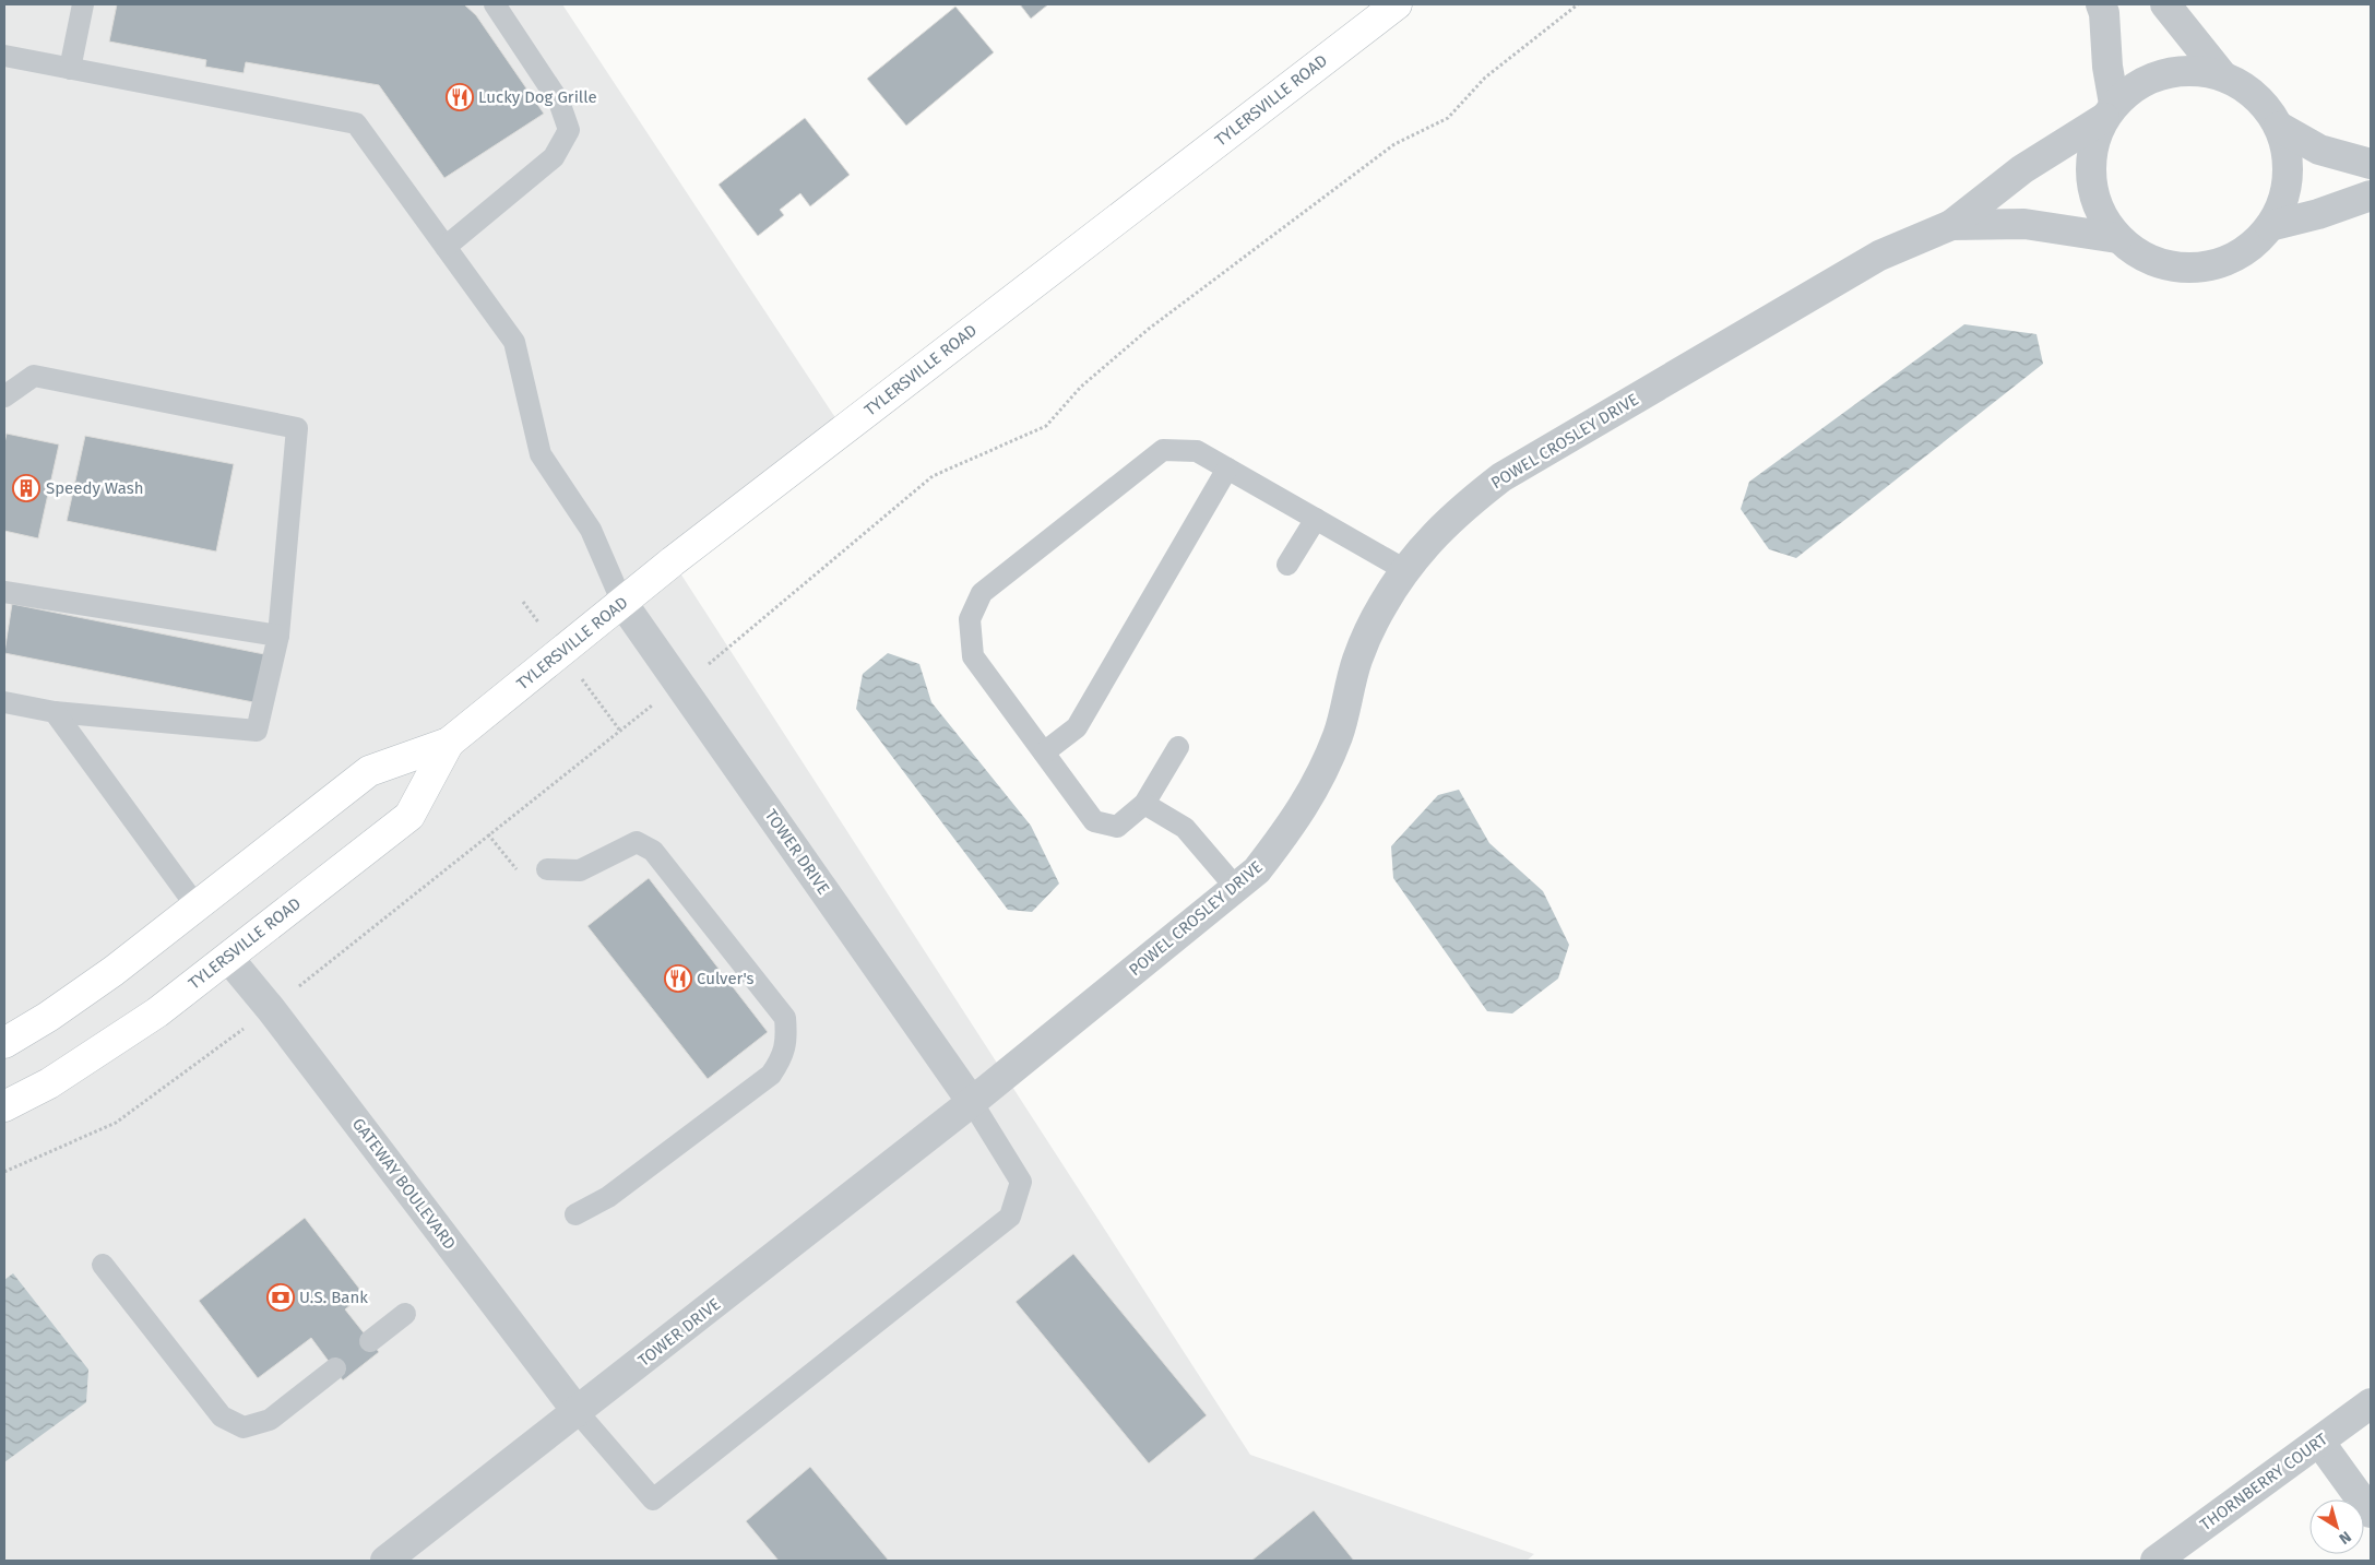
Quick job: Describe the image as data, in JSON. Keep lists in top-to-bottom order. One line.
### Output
{"streets":{"main road":["TYLERSVILLE ROAD"],"street":["POWEL CROSLEY DRIVE","TOWER DRIVE","GATEWAY BOULEVARD","THORNBERRY COURT"]},"crossings":[["TYLERSVILLE ROAD","TOWER DRIVE"],["TYLERSVILLE ROAD","GATEWAY BOULEVARD"],["POWEL CROSLEY DRIVE","TOWER DRIVE"],["TOWER DRIVE","GATEWAY BOULEVARD"]],"places":{"restaurant":["Lucky Dog Grille","Culver's"],"building":["Speedy Wash"],"bank":["U.S. Bank"]},"north":"bottom right"}
